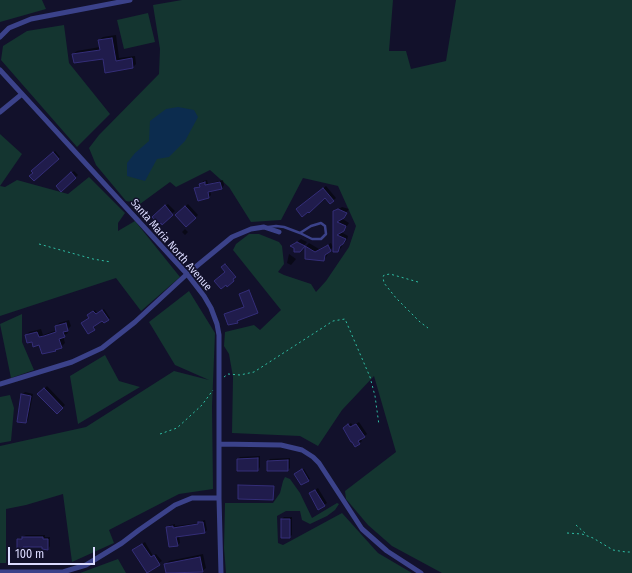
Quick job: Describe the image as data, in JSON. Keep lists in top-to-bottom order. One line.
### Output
{"streets":{"street":["Santa Maria North Avenue"]},"scale_bar":"100 m"}
